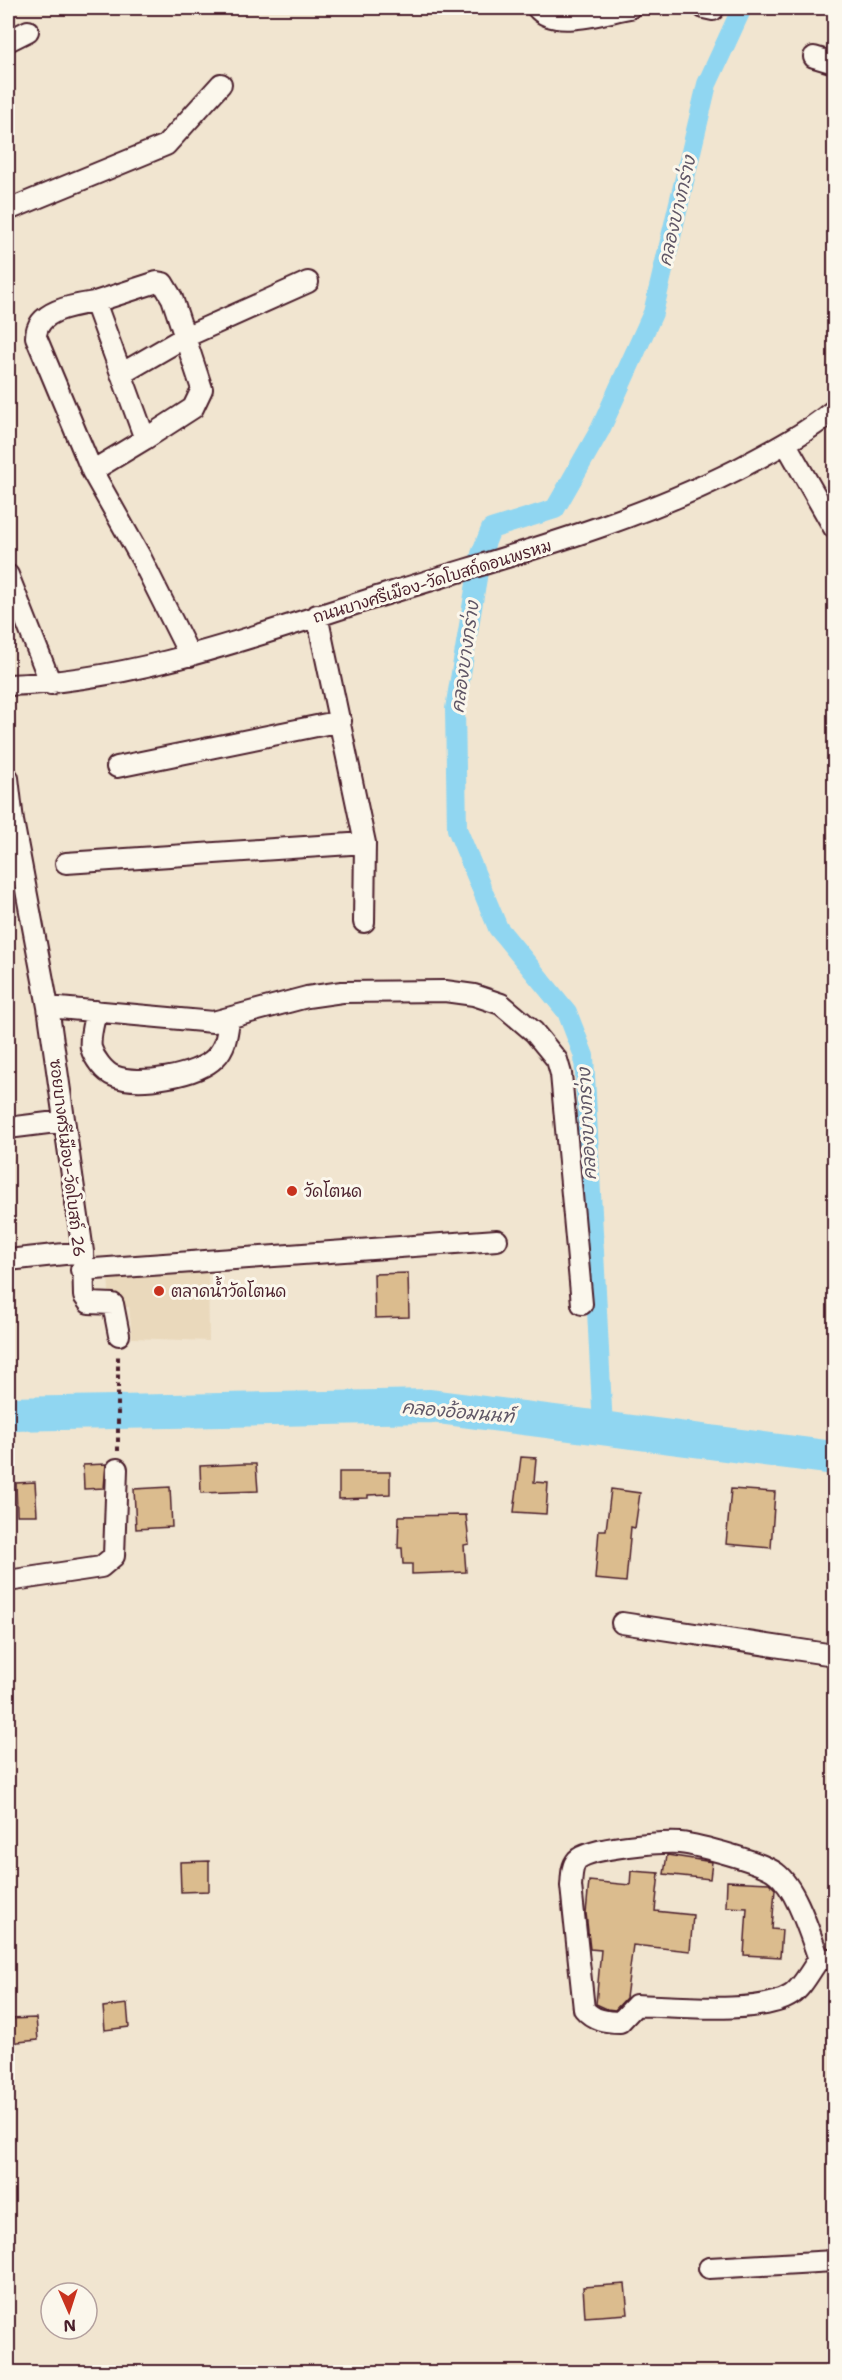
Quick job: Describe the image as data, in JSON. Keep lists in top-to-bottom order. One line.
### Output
{"streets":{"street":["ถนนบางศรีเมือง-วัดโบสถ์ดอนพรหม","ซอยบางศรีเมือง-วัดโบสถ์ 26"]},"water":["คลองบางกร่าง","คลองอ้อมนนท์"],"places":["วัดโตนด","ตลาดน้ำวัดโตนด"],"north":"bottom"}
